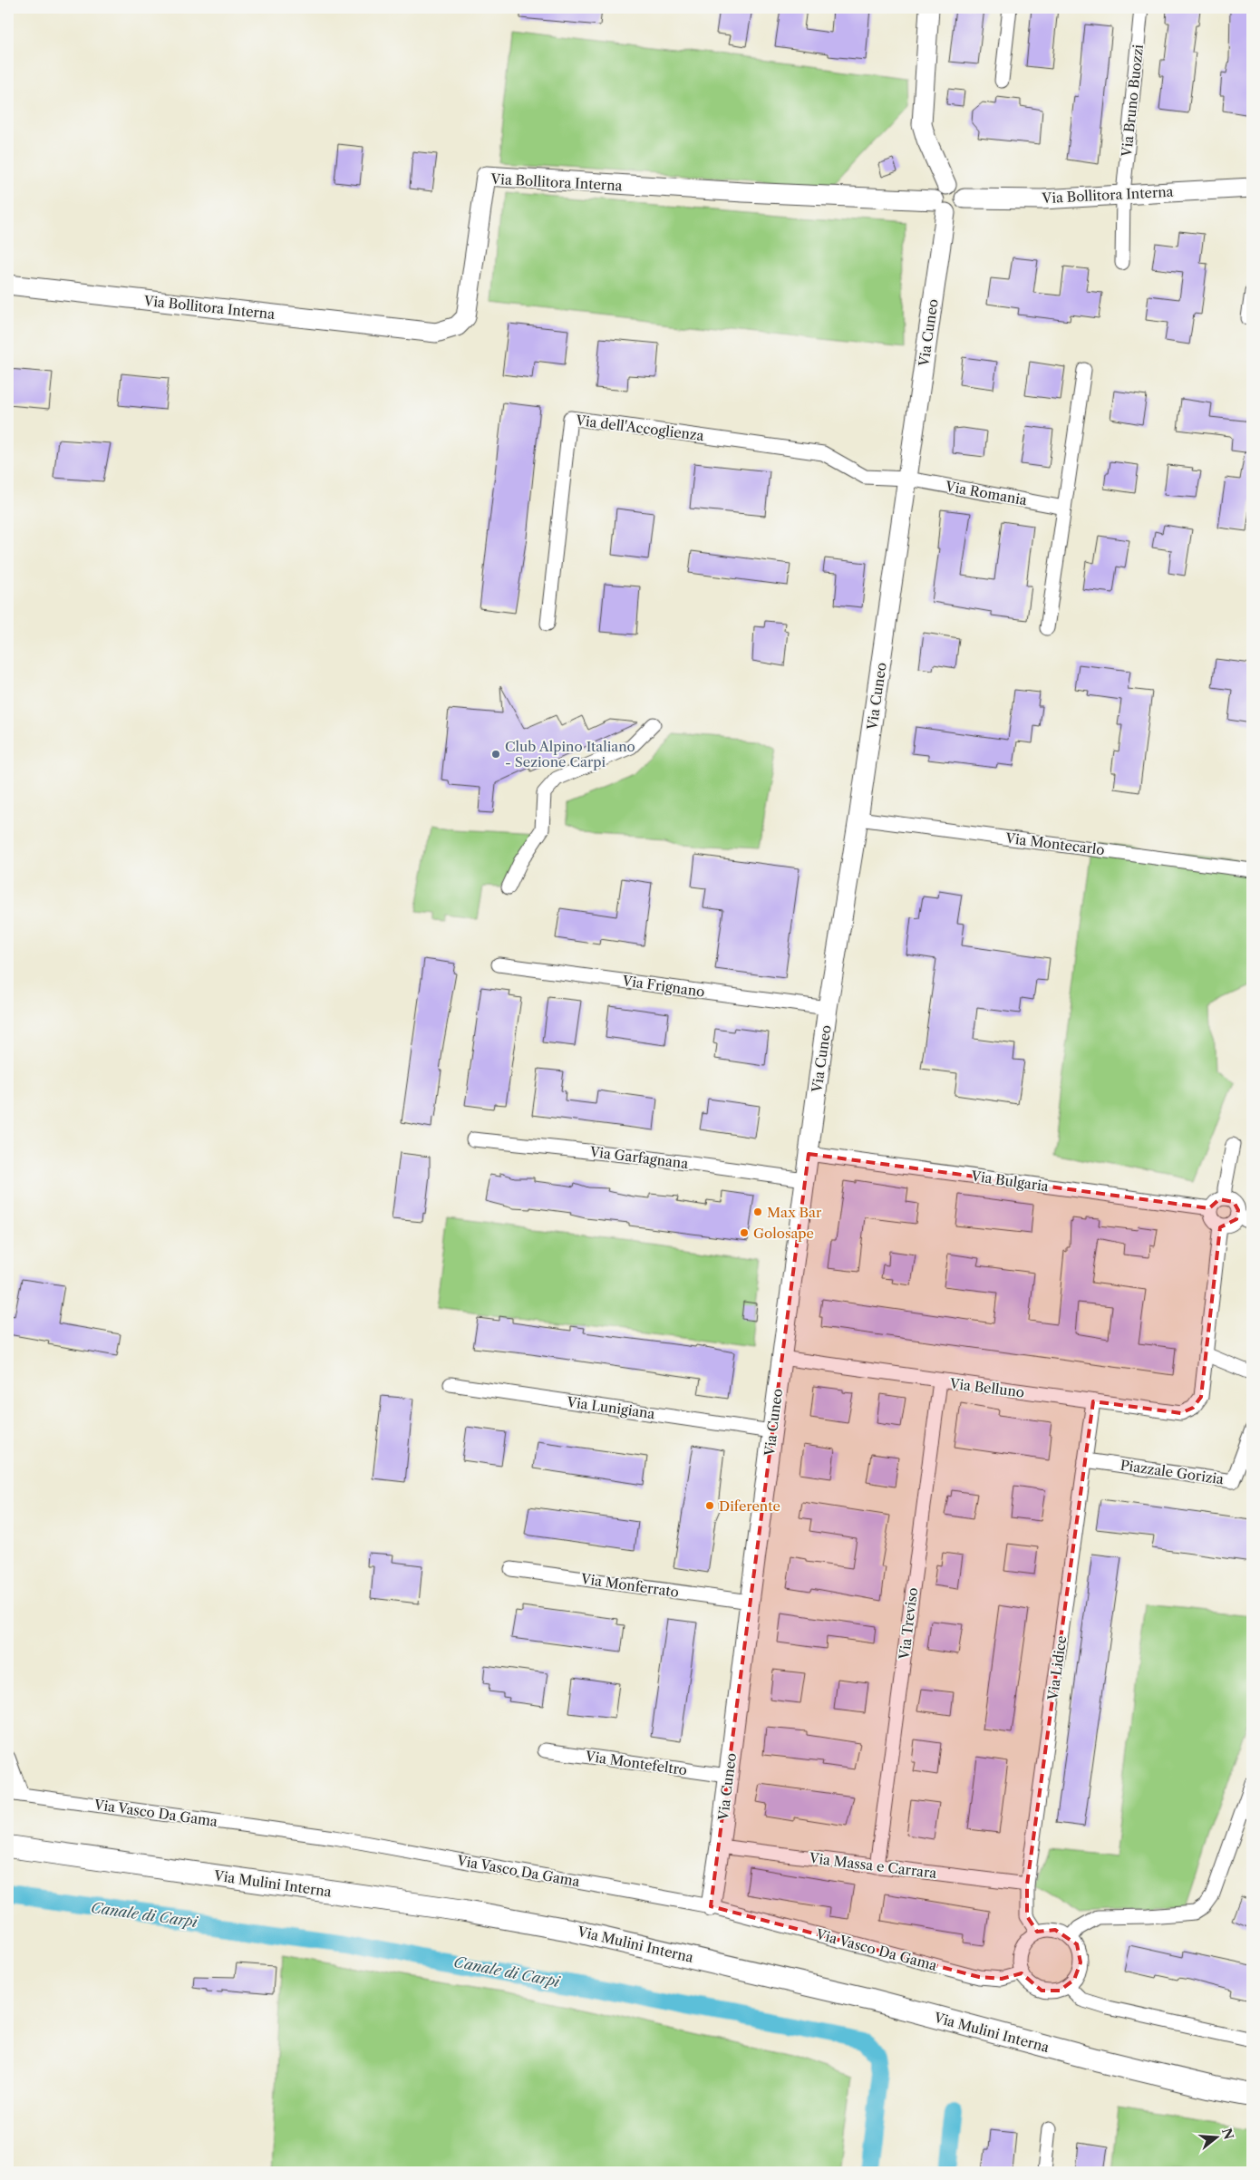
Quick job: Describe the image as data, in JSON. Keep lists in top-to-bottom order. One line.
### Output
{"streets":{"main road":["Via Mulini Interna"],"street":["Via Bruno Buozzi","Via Bollitora Interna","Via Cuneo","Via dell'Accoglienza","Via Romania","Via Montecarlo","Via Frignano","Via Garfagnana","Via Bulgaria","Via Belluno","Via Lunigiana","Piazzale Gorizia","Via Monferrato","Via Treviso","Via Lidice","Via Montefeltro","Via Vasco Da Gama","Via Massa e Carrara"]},"crossings":[["Via Bruno Buozzi","Via Bollitora Interna"],["Via Bollitora Interna","Via Cuneo"],["Via Cuneo","Via dell'Accoglienza"],["Via Cuneo","Via Romania"],["Via Cuneo","Via Montecarlo"],["Via Cuneo","Via Frignano"],["Via Cuneo","Via Garfagnana"],["Via Cuneo","Via Bulgaria"],["Via Cuneo","Via Belluno"],["Via Cuneo","Via Lunigiana"],["Via Cuneo","Via Monferrato"],["Via Cuneo","Via Montefeltro"],["Via Cuneo","Via Vasco Da Gama"],["Via Cuneo","Via Massa e Carrara"],["Via dell'Accoglienza","Via Romania"],["Via Belluno","Via Treviso"],["Via Belluno","Via Lidice"],["Piazzale Gorizia","Via Lidice"],["Via Treviso","Via Massa e Carrara"],["Via Lidice","Via Vasco Da Gama"],["Via Lidice","Via Massa e Carrara"]],"water":["Canale di Carpi"],"places":["Club Alpino Italiano - Sezione Carpi","Max Bar","Golosape","Diferente"],"north":"right"}
